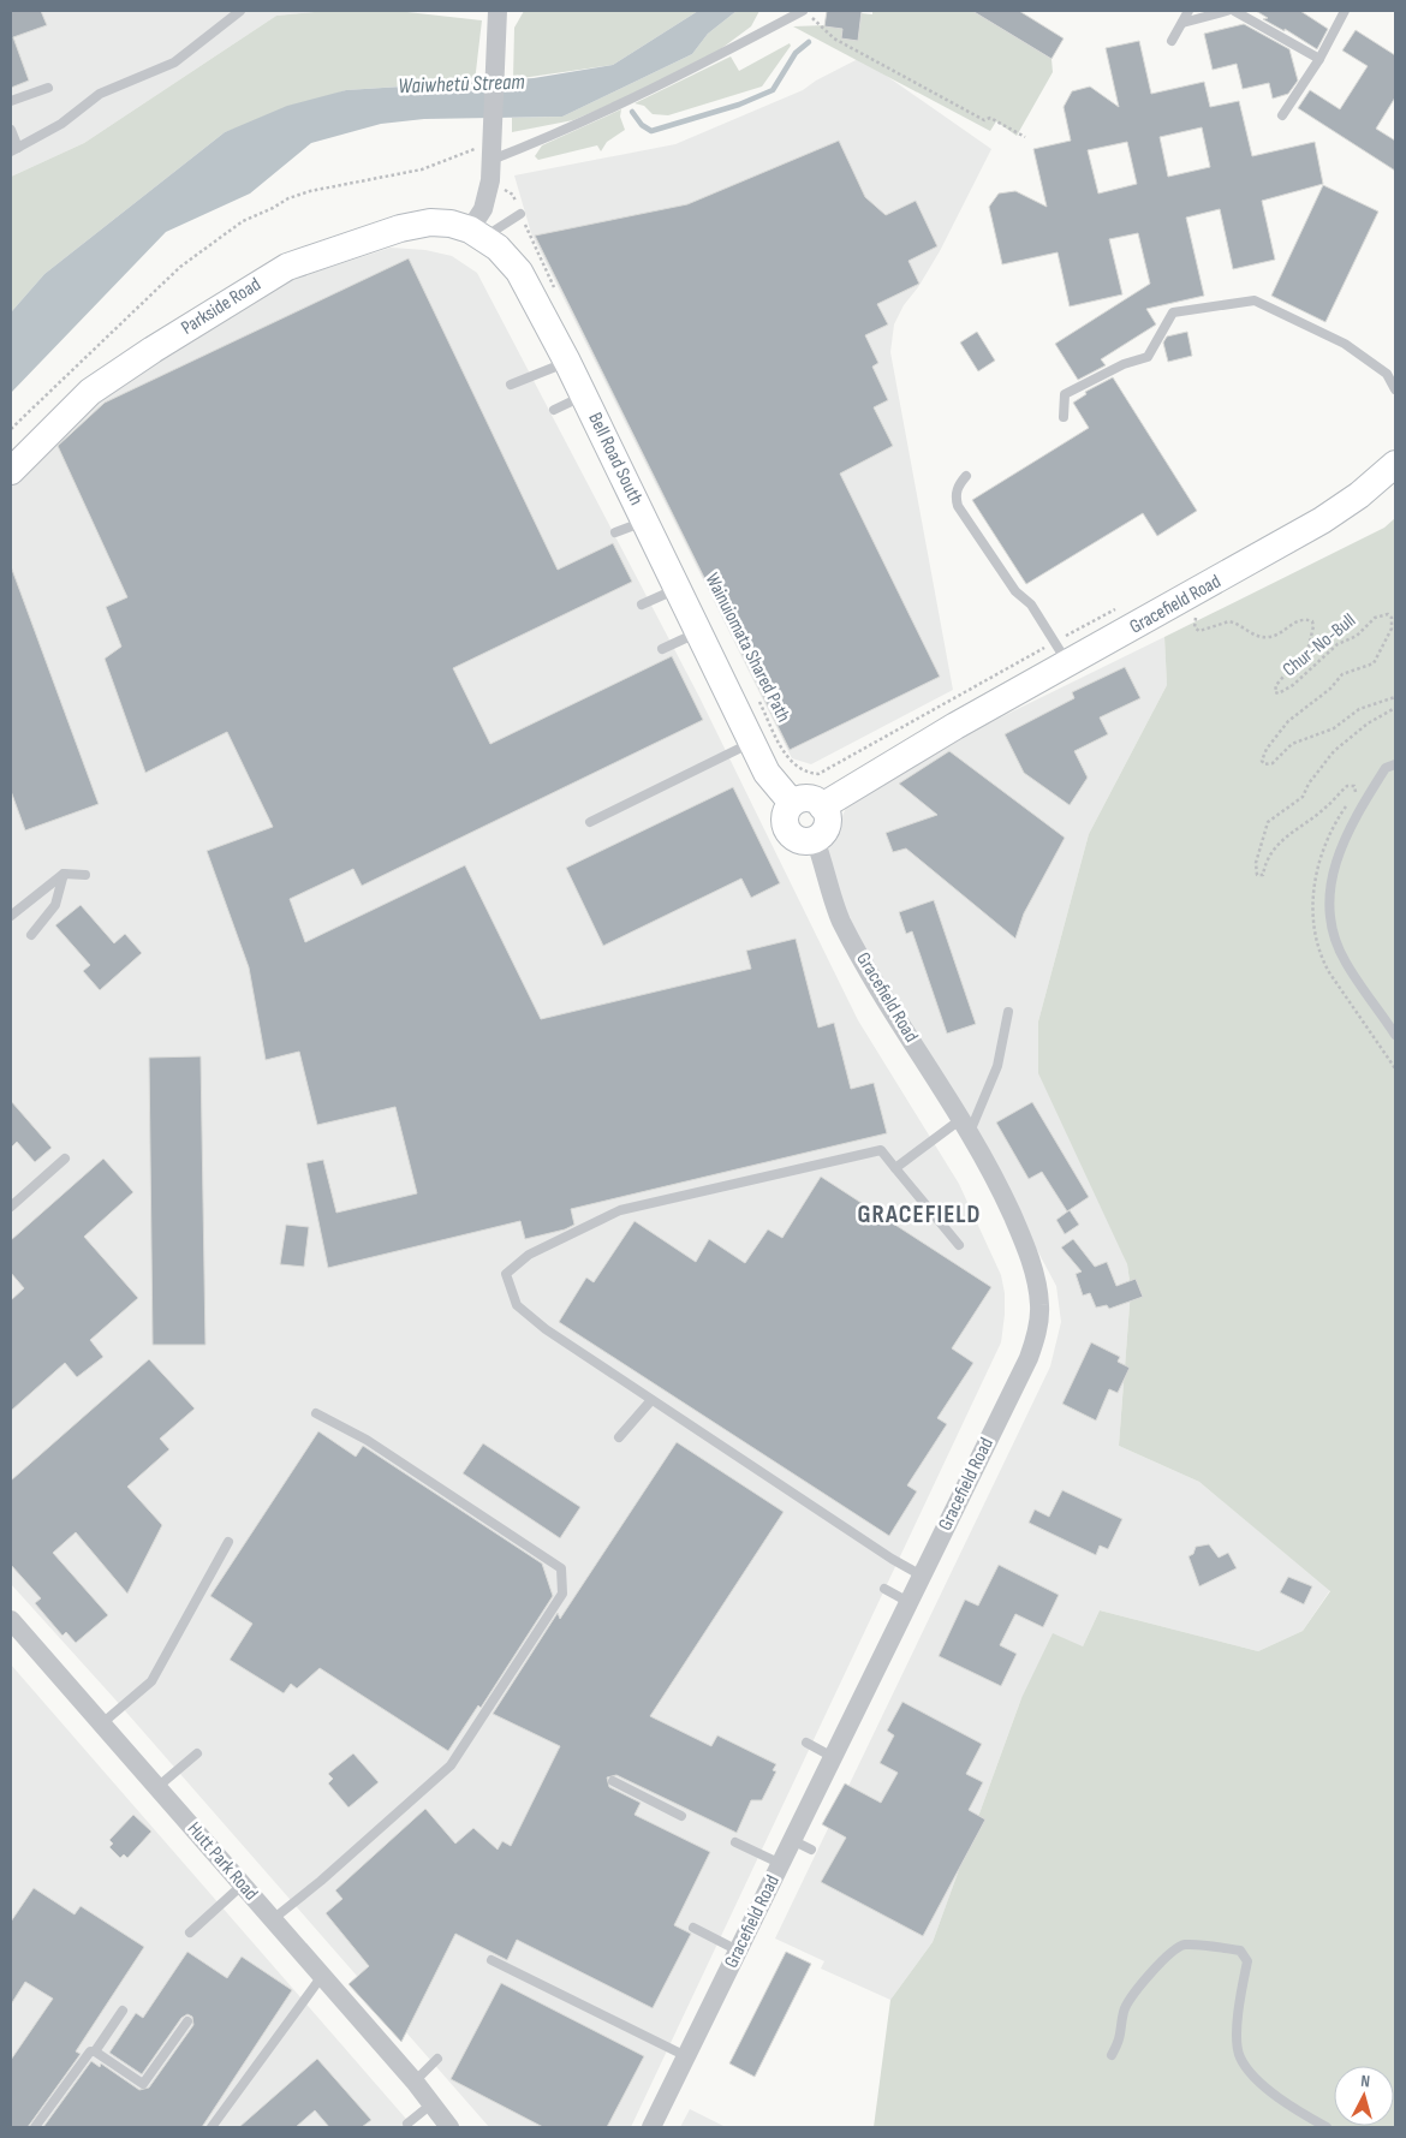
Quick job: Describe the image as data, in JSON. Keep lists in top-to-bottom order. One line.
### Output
{"streets":{"main road":["Parkside Road","Bell Road South","Gracefield Road"],"street":["Hutt Park Road"],"path":["Chur-No-Bull","Wainuiomata Shared Path"]},"crossings":[["Parkside Road","Bell Road South"],["Bell Road South","Gracefield Road"],["Gracefield Road","Wainuiomata Shared Path"]],"districts":["GRACEFIELD"],"water":["Waiwhetū Stream"],"north":"top"}
